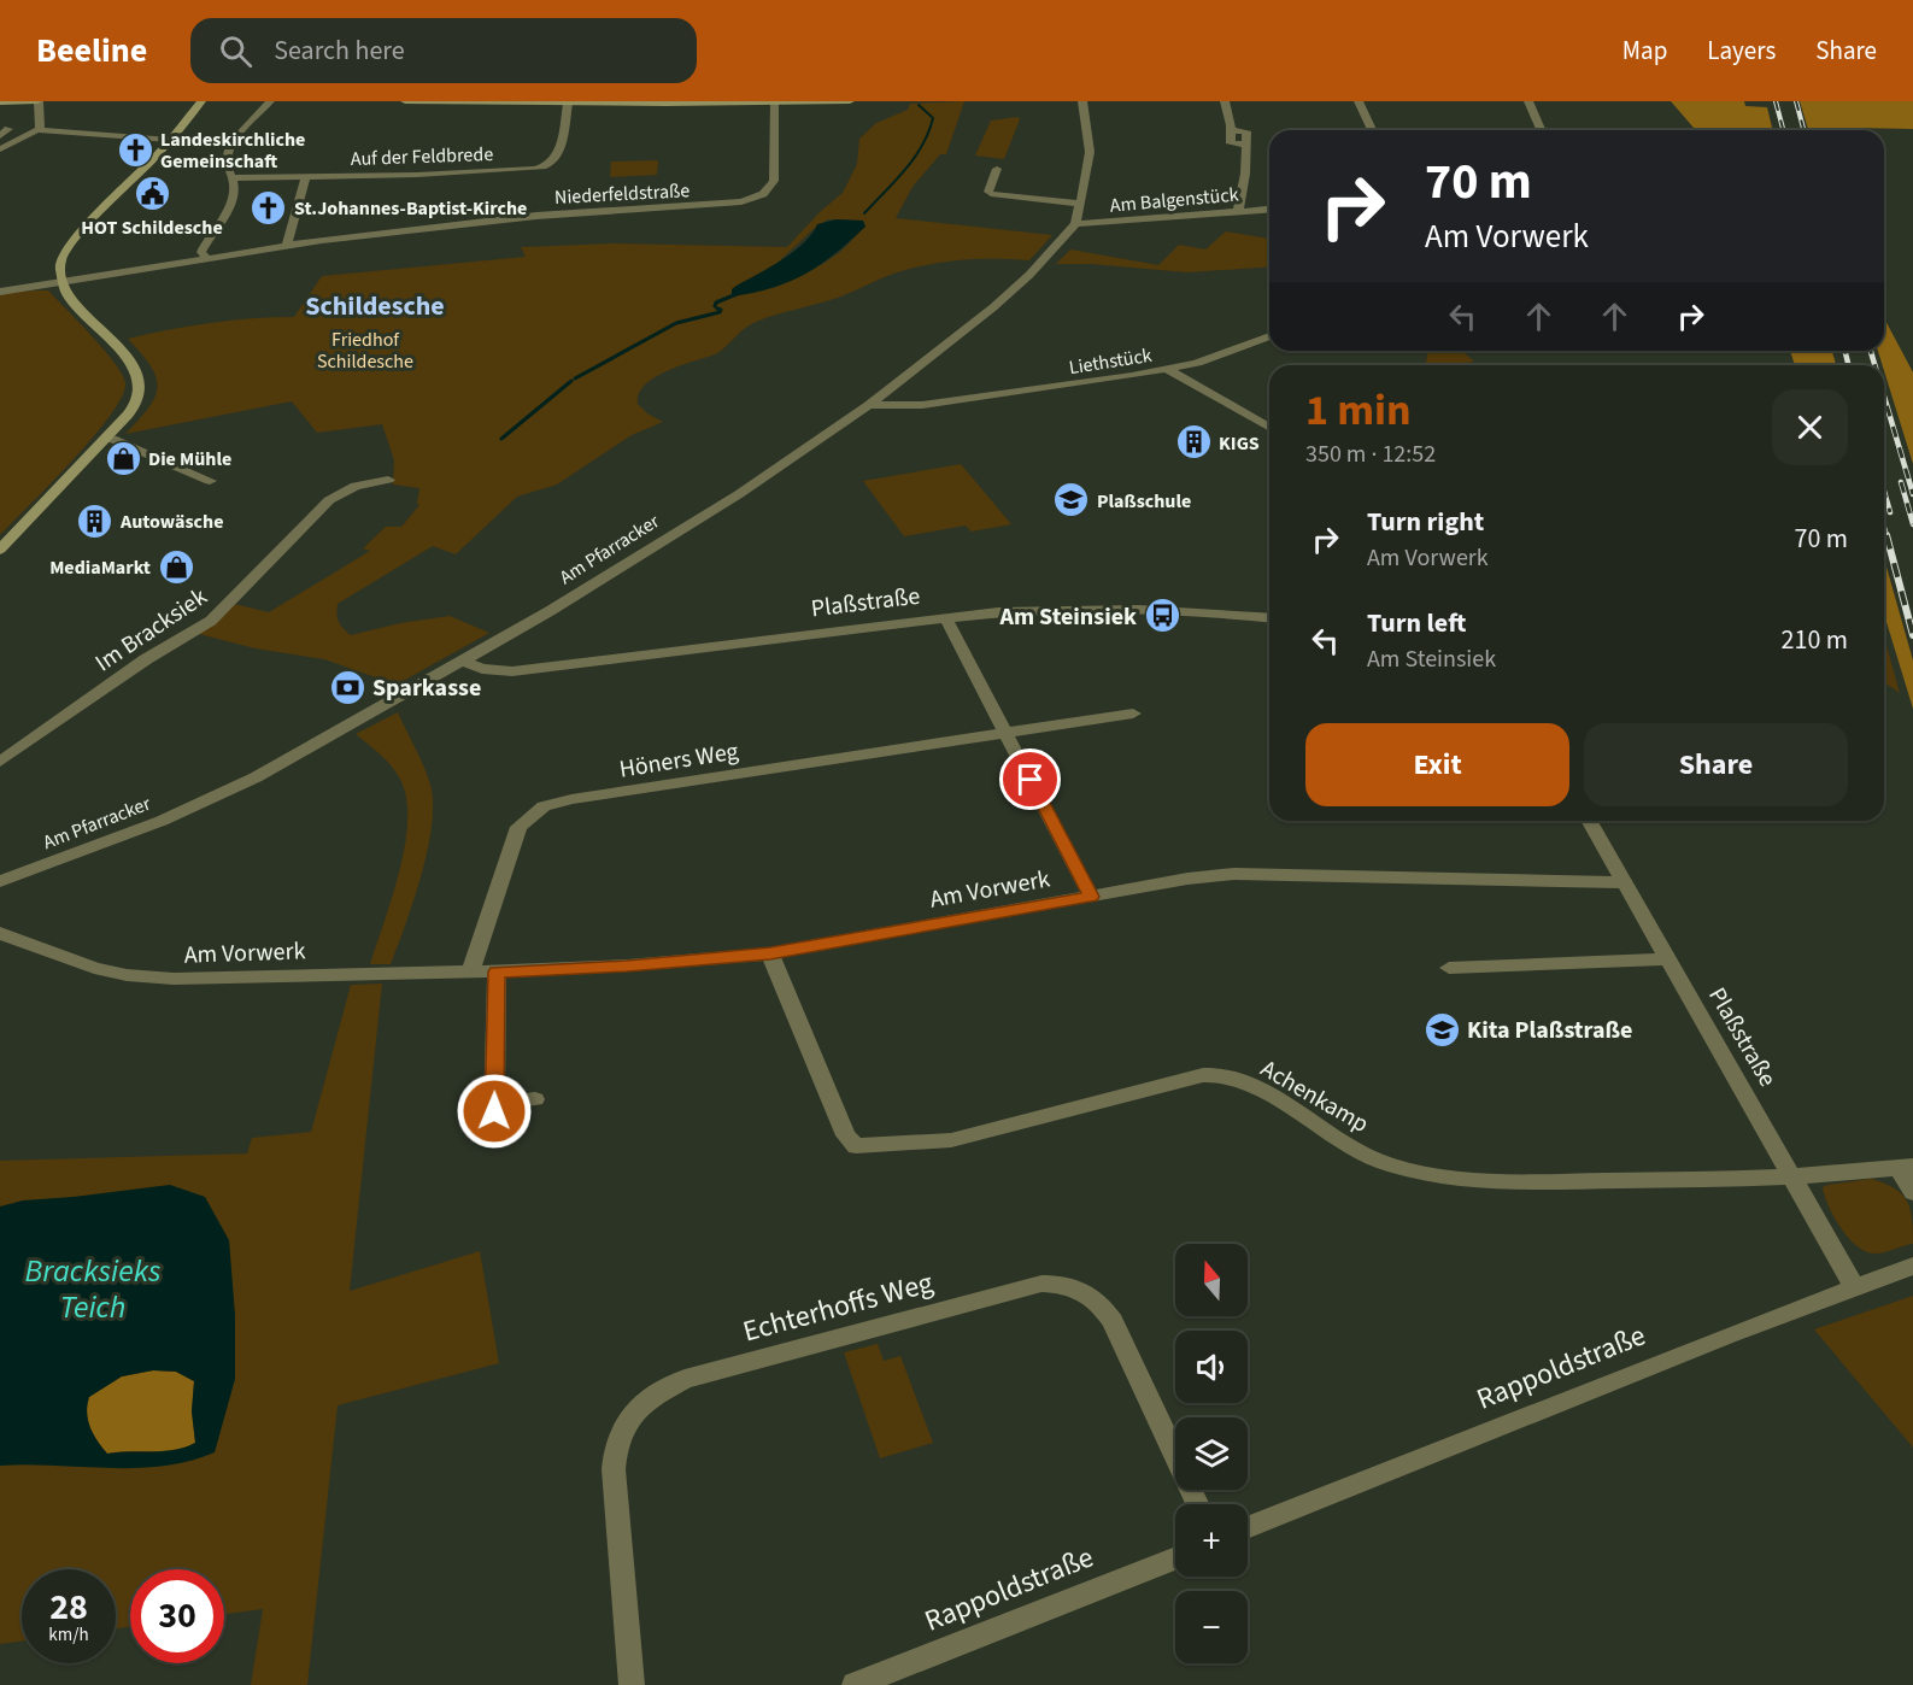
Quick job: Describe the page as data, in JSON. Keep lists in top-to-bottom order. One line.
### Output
{"streets":{"street":["Auf der Feldbrede","Niederfeldstraße","Am Balgenstück","Liethstück","Am Pfarracker","Plaßstraße","Im Bracksiek","Höners Weg","Am Vorwerk","Achenkamp","Echterhoffs Weg","Rappoldstraße"]},"crossings":[["Am Balgenstück","Am Pfarracker"],["Liethstück","Am Pfarracker"],["Am Pfarracker","Plaßstraße"],["Plaßstraße","Am Vorwerk"],["Plaßstraße","Achenkamp"],["Plaßstraße","Rappoldstraße"],["Höners Weg","Am Vorwerk"],["Am Vorwerk","Achenkamp"]],"districts":["Schildesche"],"water":["Bracksieks Teich"],"parks":["Friedhof Schildesche"],"places":{"church":["Landeskirchliche Gemeinschaft","St.Johannes-Baptist-Kirche"],"public building":["HOT Schildesche"],"building":["KIGS","Autowäsche"],"shop":["Die Mühle","MediaMarkt"],"school or university":["Plaßschule","Kita Plaßstraße"],"bus stop":["Am Steinsiek"],"bank":["Sparkasse"]},"north":"top","page":{"header":"Beeline","search":"Search here","nav":["Map","Layers","Share"],"turn":["70 m","Am Vorwerk"],"heading":["1 min","350 m · 12:52"],"list":[{"name":"Turn right","note":"Am Vorwerk","value":"70 m"},{"name":"Turn left","note":"Am Steinsiek","value":"210 m"}],"buttons":["Exit","Share"],"map_buttons":["+","−"],"speed":"28 km/h","limit":"30"}}
